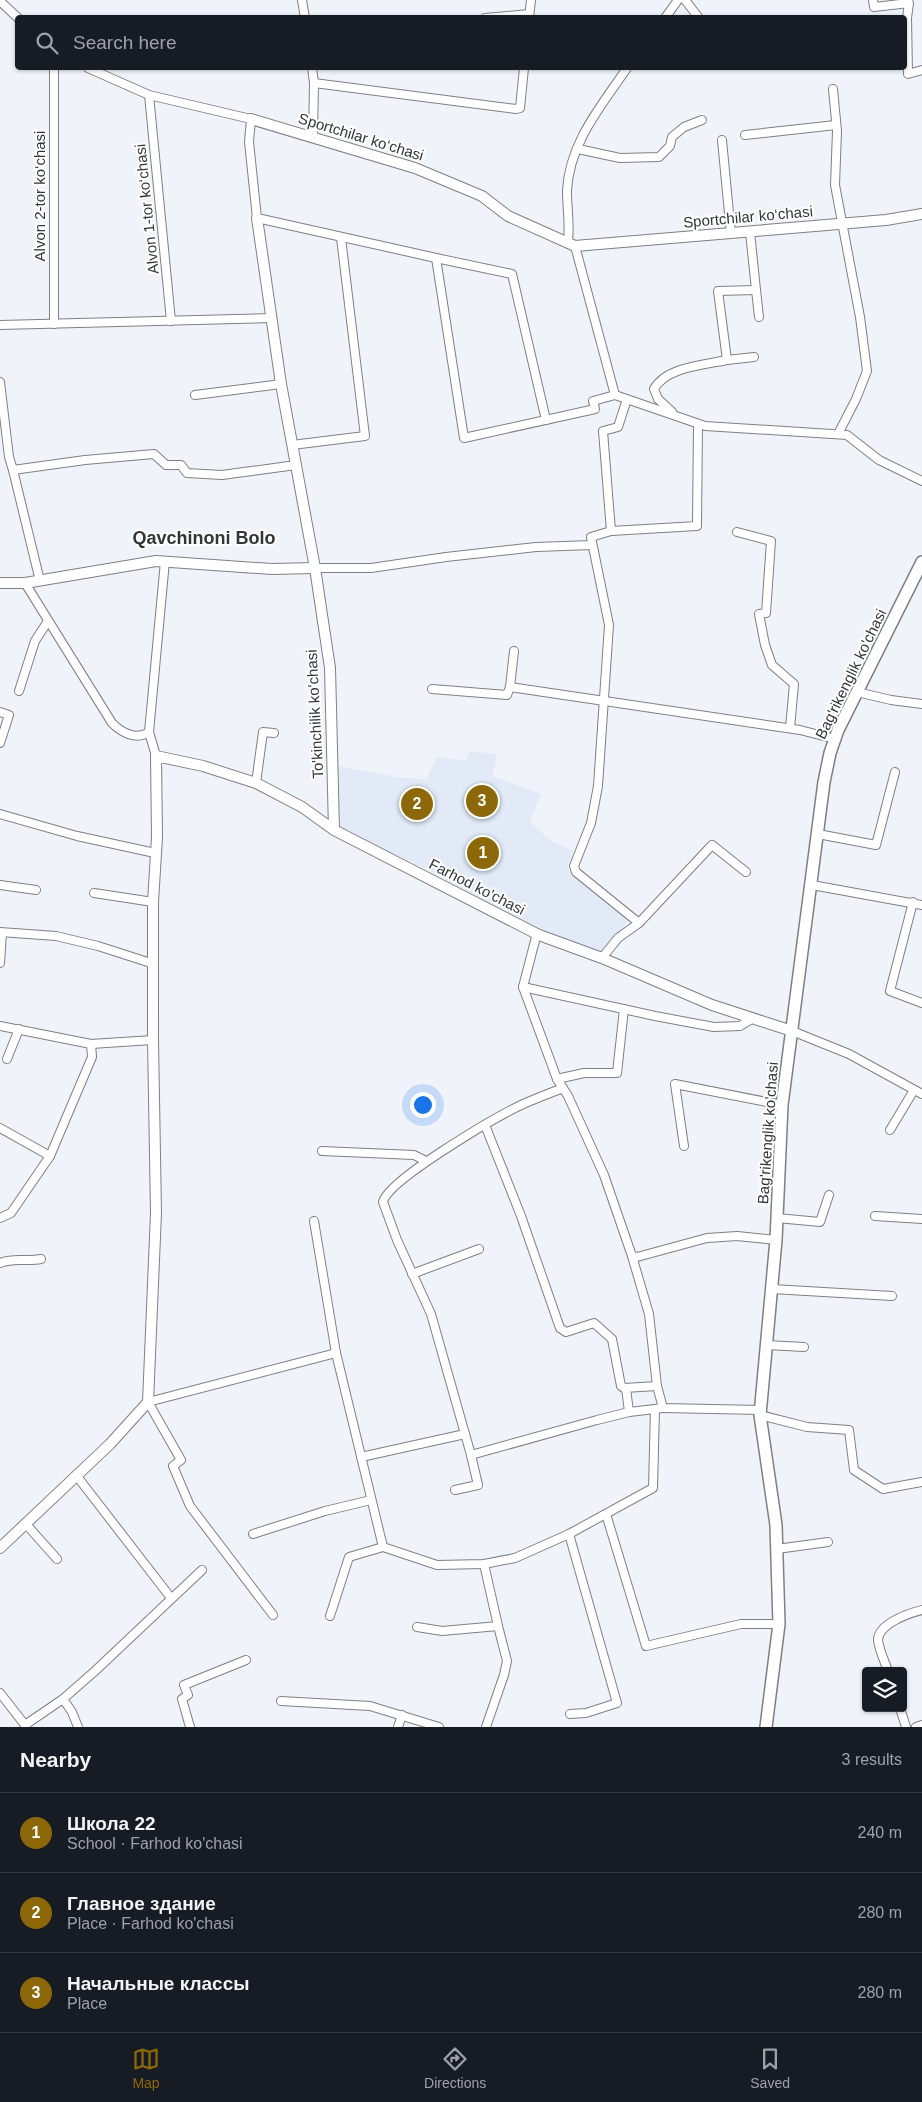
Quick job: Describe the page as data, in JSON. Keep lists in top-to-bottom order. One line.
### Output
{"streets":{"main road":["Bag'rikenglik ko'chasi"],"street":["Sportchilar ko‘chasi","Alvon 2-tor ko‘chasi","Alvon 1-tor ko‘chasi","To'kinchilik ko'chasi","Farhod ko'chasi"]},"crossings":[["Bag'rikenglik ko'chasi","Farhod ko'chasi"],["To'kinchilik ko'chasi","Farhod ko'chasi"]],"districts":["Qavchinoni Bolo"],"page":{"search":"Search here","pins":["3","2","1"],"heading":["Nearby","3 results"],"list":[{"mark":"1","name":"Школа 22","note":"School · Farhod ko'chasi","value":"240 m"},{"mark":"2","name":"Главное здание","note":"Place · Farhod ko'chasi","value":"280 m"},{"mark":"3","name":"Начальные классы","note":"Place","value":"280 m"}],"nav":["Map","Directions","Saved"]}}
